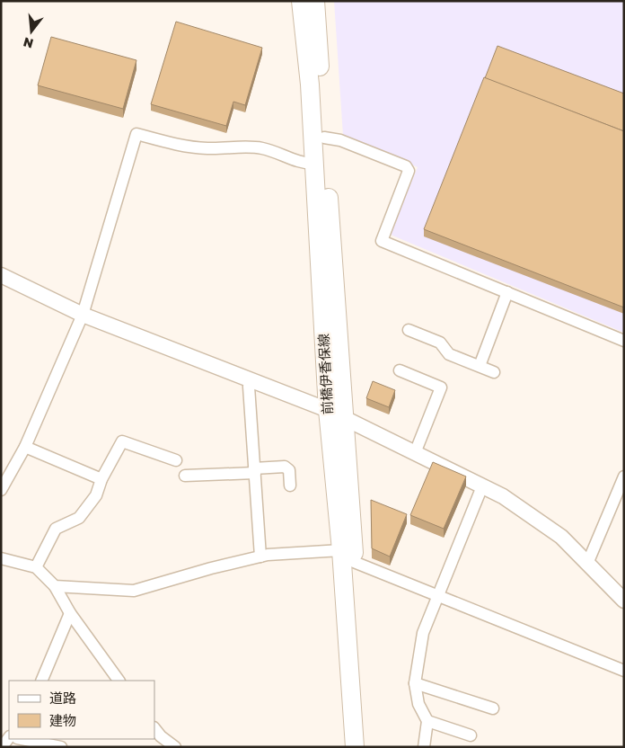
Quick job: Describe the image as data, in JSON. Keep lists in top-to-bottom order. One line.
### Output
{"streets":{"main road":["前橋伊香保線"]},"legend":["道路","建物"],"north":"bottom"}
